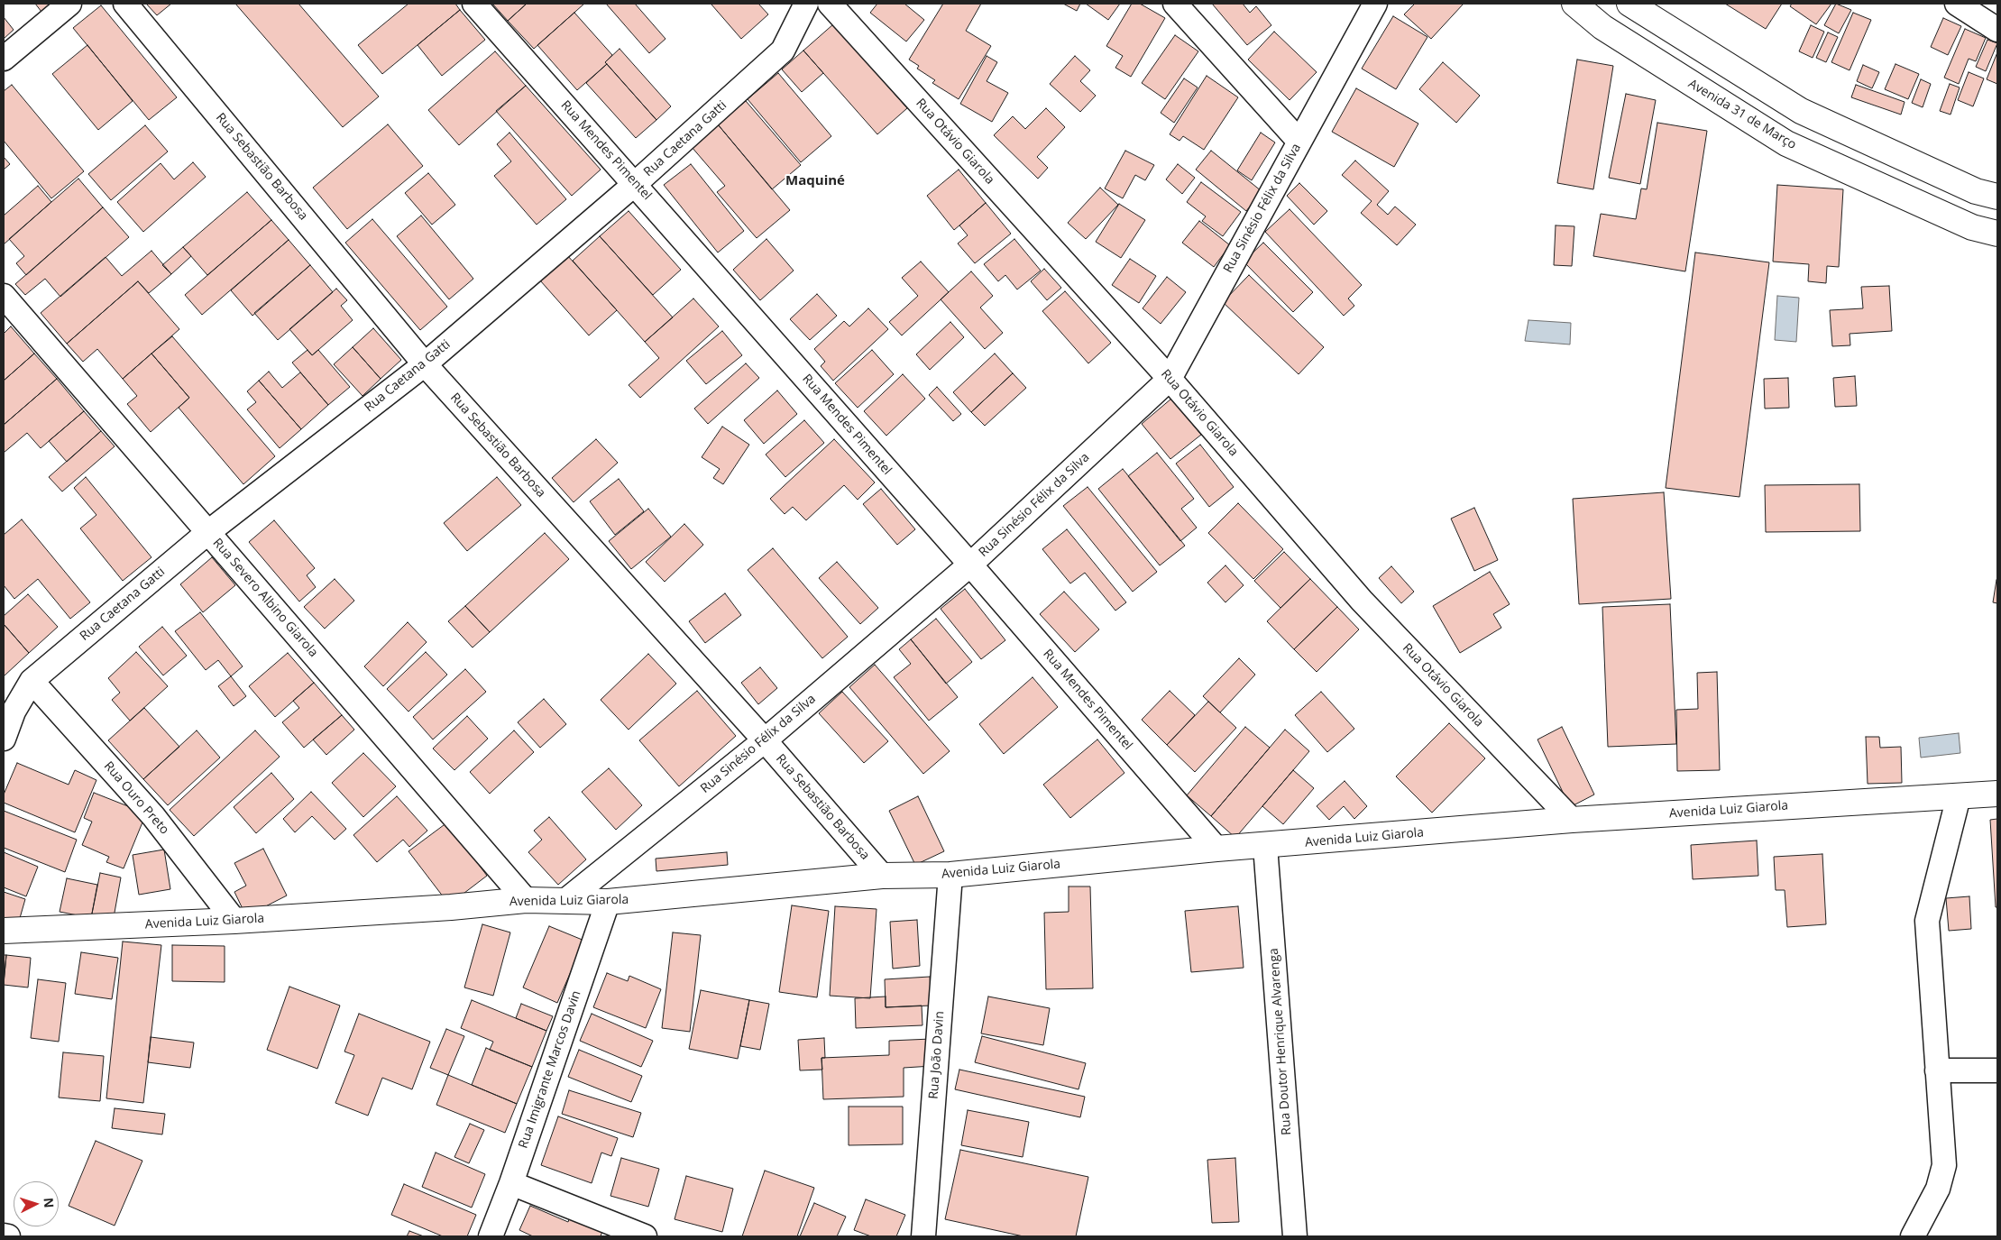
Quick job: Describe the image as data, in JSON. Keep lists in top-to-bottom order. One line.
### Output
{"streets":{"street":["Avenida 31 de Março","Rua Caetana Gatti","Rua Otávio Giarola","Rua Mendes Pimentel","Rua Sebastião Barbosa","Rua Sinésio Félix da Silva","Rua Severo Albino Giarola","Rua Ouro Preto","Avenida Luiz Giarola","Rua Doutor Henrique Alvarenga","Rua João Davin","Rua Imigrante Marcos Davin"]},"crossings":[["Rua Caetana Gatti","Rua Mendes Pimentel"],["Rua Caetana Gatti","Rua Sebastião Barbosa"],["Rua Caetana Gatti","Rua Severo Albino Giarola"],["Rua Caetana Gatti","Rua Ouro Preto"],["Rua Otávio Giarola","Rua Sinésio Félix da Silva"],["Rua Otávio Giarola","Avenida Luiz Giarola"],["Rua Mendes Pimentel","Rua Sinésio Félix da Silva"],["Rua Mendes Pimentel","Avenida Luiz Giarola"],["Rua Sebastião Barbosa","Rua Sinésio Félix da Silva"],["Rua Sebastião Barbosa","Avenida Luiz Giarola"],["Rua Sinésio Félix da Silva","Avenida Luiz Giarola"],["Rua Severo Albino Giarola","Avenida Luiz Giarola"],["Rua Ouro Preto","Avenida Luiz Giarola"],["Avenida Luiz Giarola","Rua Doutor Henrique Alvarenga"],["Avenida Luiz Giarola","Rua João Davin"],["Avenida Luiz Giarola","Rua Imigrante Marcos Davin"]],"districts":["Maquiné"],"north":"right"}
